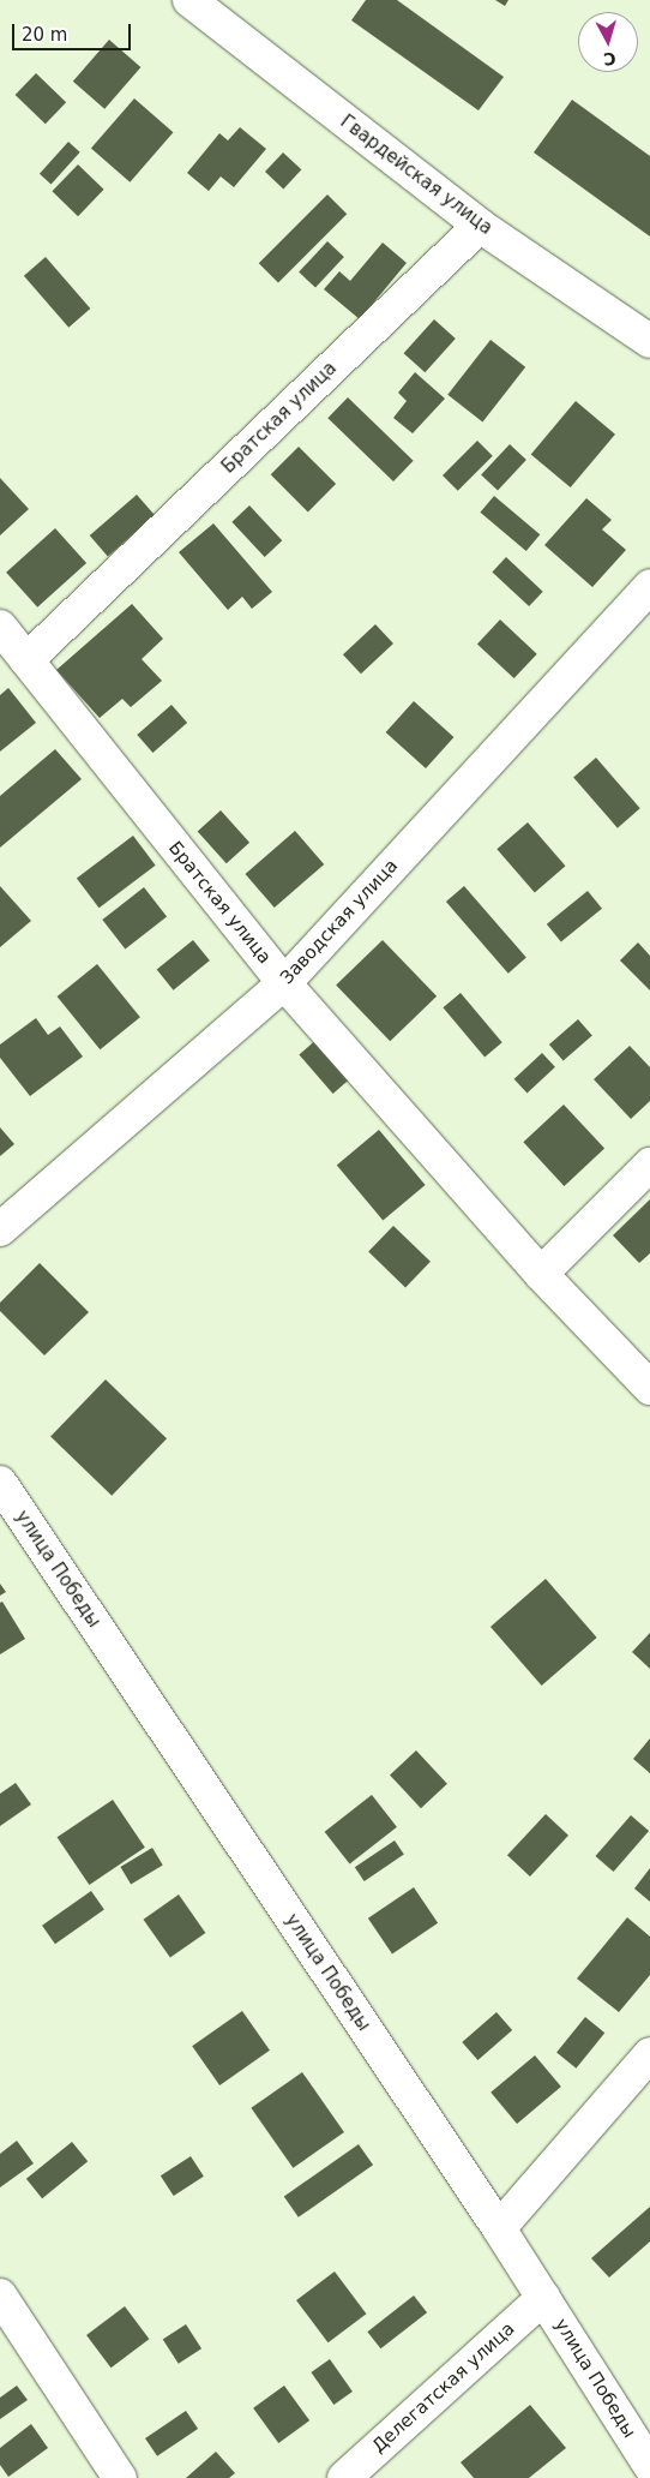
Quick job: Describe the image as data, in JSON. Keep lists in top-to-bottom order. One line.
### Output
{"streets":{"street":["Гвардейская улица","Братская улица","Заводская улица","улица Победы","Делегатская улица"]},"crossings":[["Гвардейская улица","Братская улица"],["Братская улица","Заводская улица"],["улица Победы","Делегатская улица"]],"scale_bar":"20 m","north":"bottom"}
